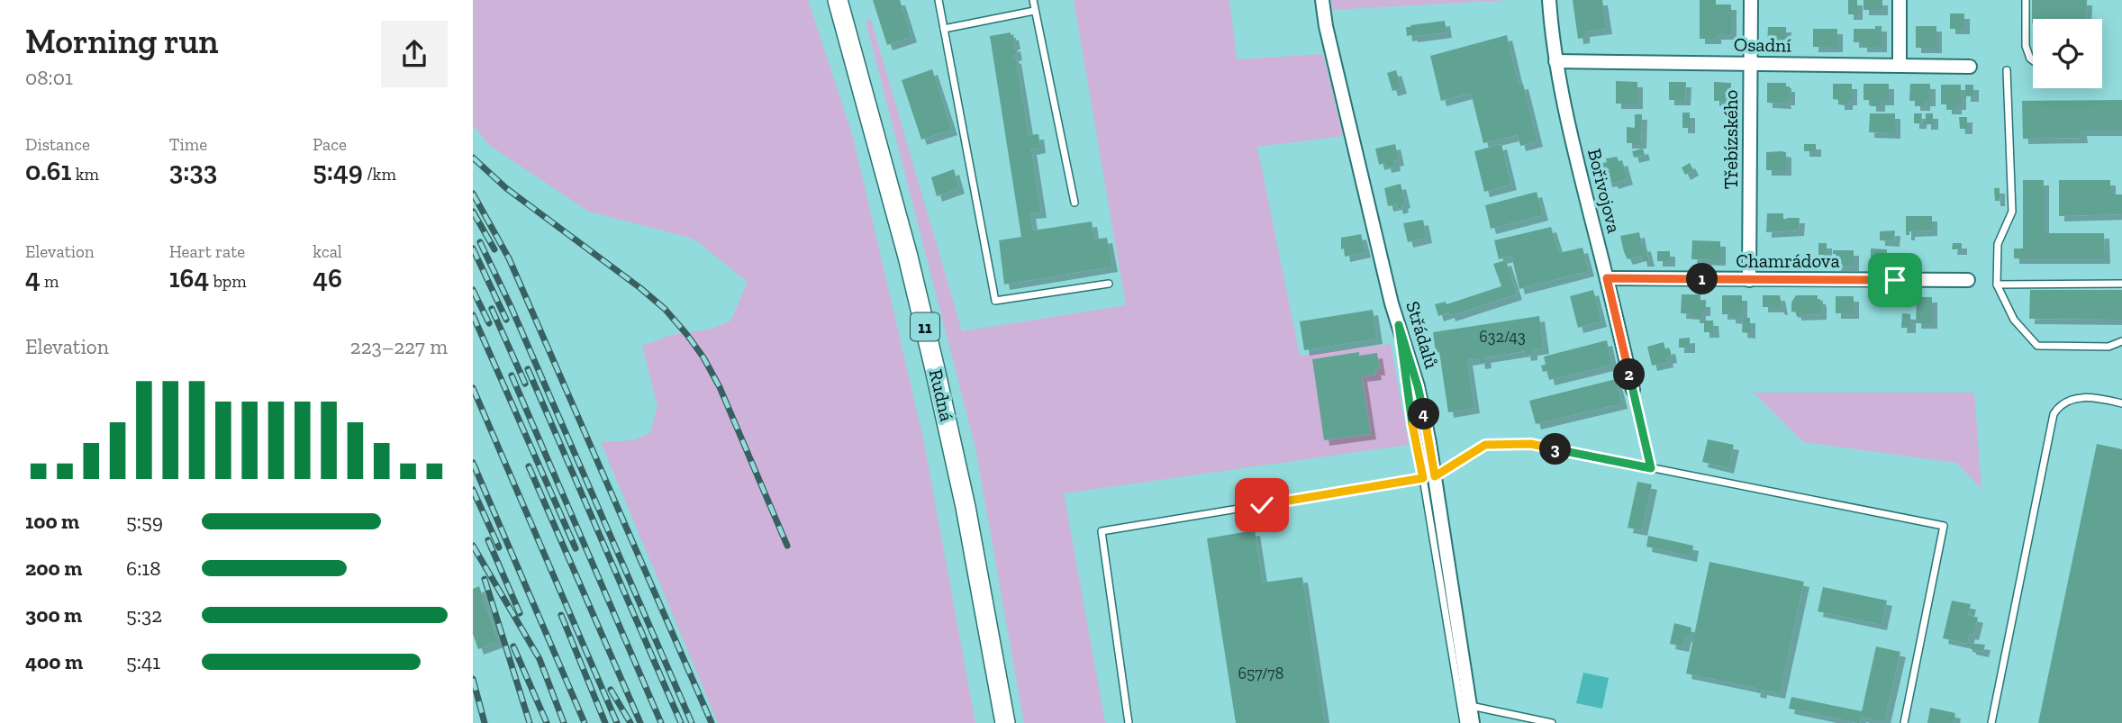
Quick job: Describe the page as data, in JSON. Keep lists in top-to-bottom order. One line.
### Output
{"streets":{"main road":["11","Rudná"],"street":["Osadní","Třebízského","Bořivojova","Chamrádova","Střádalů"]},"crossings":[["Osadní","Třebízského"],["Osadní","Bořivojova"],["Třebízského","Chamrádova"],["Bořivojova","Chamrádova"]],"house_numbers":["632/43","657/78"],"page":{"heading":["Morning run","08:01"],"stats":[["Distance","0.61 km"],["Time","3:33"],["Pace","5:49 /km"],["Elevation","4 m"],["Heart rate","164 bpm"],["kcal","46"]],"pins":["1","2","4","3"],"chart":["Elevation","223–227 m"],"list":[{"name":"100 m","note":"5:59"},{"name":"200 m","note":"6:18"},{"name":"300 m","note":"5:32"},{"name":"400 m","note":"5:41"}]}}
